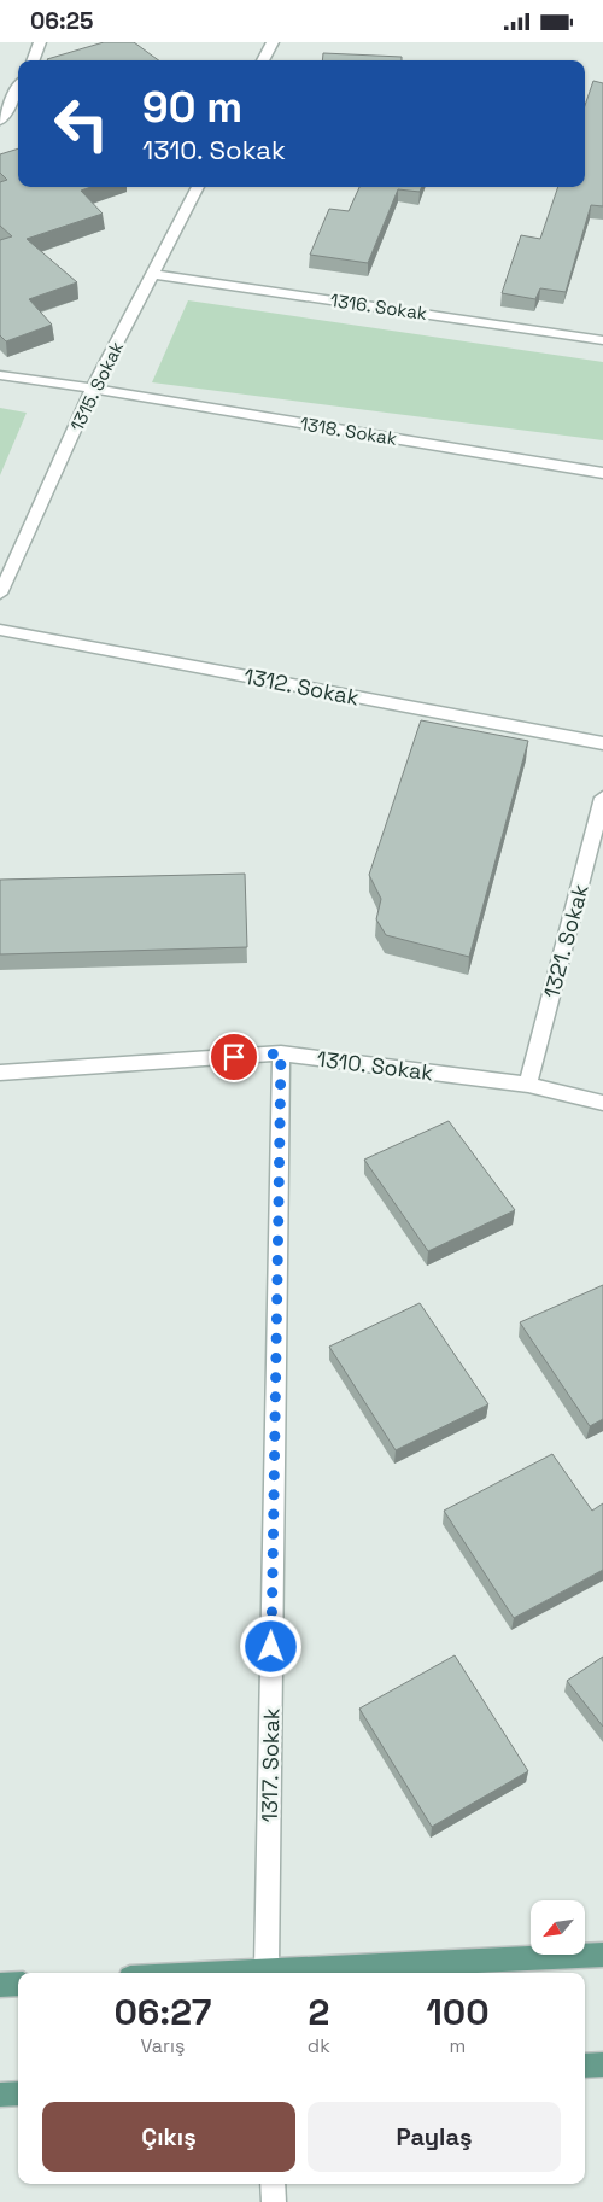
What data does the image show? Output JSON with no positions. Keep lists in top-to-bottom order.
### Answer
{
  "streets": {
    "street": [
      "1316. Sokak",
      "1315. Sokak",
      "1318. Sokak",
      "1312. Sokak",
      "1321. Sokak",
      "1310. Sokak",
      "1317. Sokak"
    ]
  },
  "crossings": [
    ["1316. Sokak", "1315. Sokak"],
    ["1315. Sokak", "1318. Sokak"],
    ["1321. Sokak", "1310. Sokak"],
    ["1310. Sokak", "1317. Sokak"]
  ],
  "north": "bottom left",
  "page": {
    "status": "06:25",
    "turn": ["90 m", "1310. Sokak"],
    "eta": [
      "06:27",
      "Varış",
      "2",
      "dk",
      "100",
      "m"
    ],
    "buttons": ["Çıkış", "Paylaş"]
  }
}
